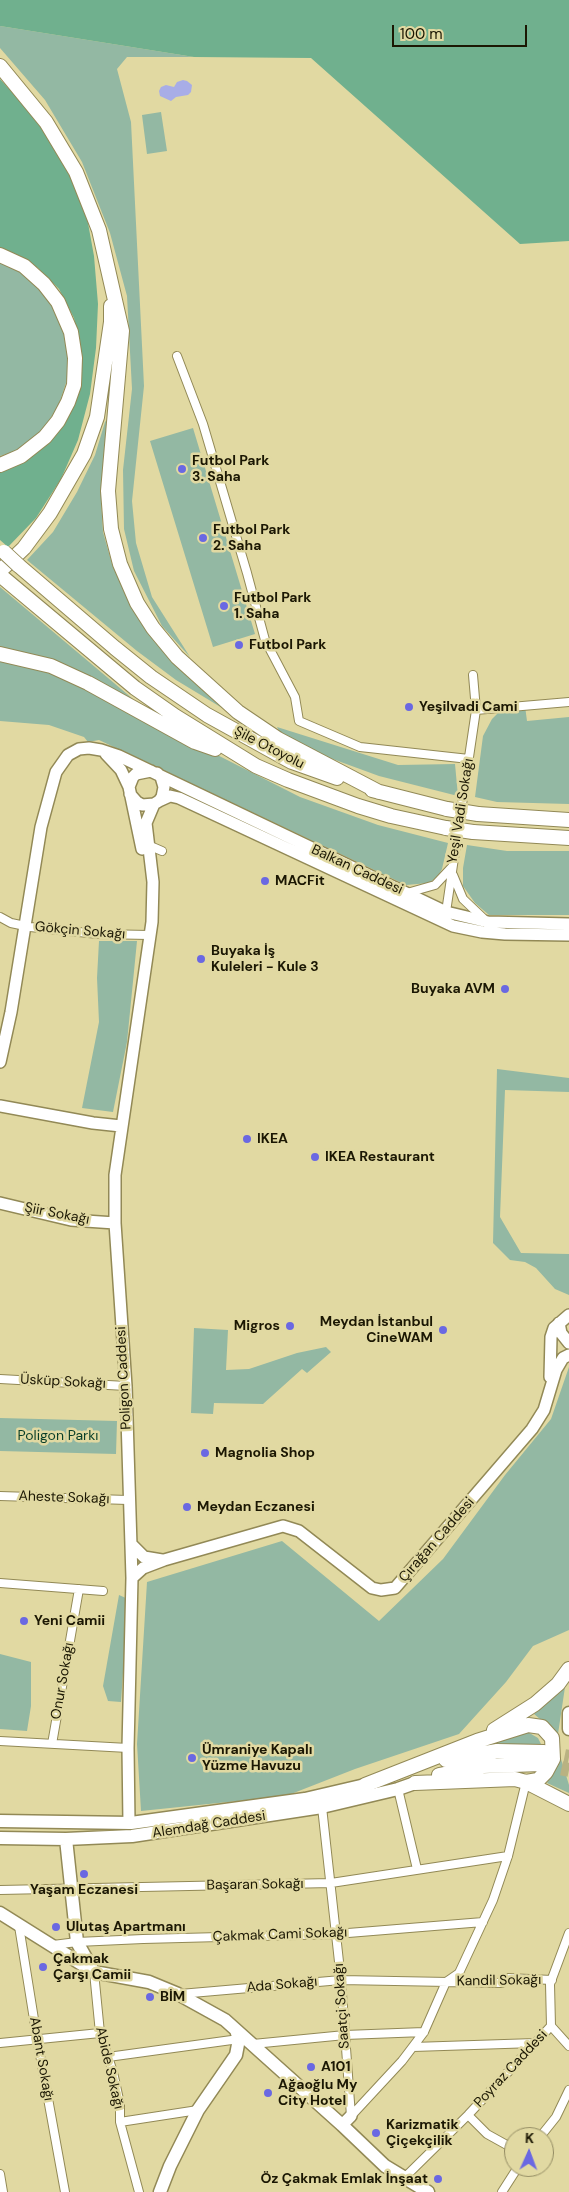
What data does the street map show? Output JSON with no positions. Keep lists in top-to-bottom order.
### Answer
{
  "streets": {
    "highway": ["Şile Otoyolu"],
    "main road": ["Alemdağ Caddesi"],
    "street": [
      "Yeşil Vadi Sokağı",
      "Balkan Caddesi",
      "Gökçin Sokağı",
      "Şiir Sokağı",
      "Poligon Caddesi",
      "Üsküp Sokağı",
      "Aheste Sokağı",
      "Çırağan Caddesi",
      "Onur Sokağı",
      "Başaran Sokağı",
      "Çakmak Cami Sokağı",
      "Kandil Sokağı",
      "Ada Sokağı",
      "Saatçi Sokağı",
      "Abant Sokağı",
      "Abide Sokağı",
      "Poyraz Caddesi"
    ]
  },
  "crossings": [
    ["Yeşil Vadi Sokağı", "Balkan Caddesi"],
    ["Balkan Caddesi", "Gökçin Sokağı"],
    ["Balkan Caddesi", "Poligon Caddesi"],
    ["Gökçin Sokağı", "Poligon Caddesi"],
    ["Şiir Sokağı", "Poligon Caddesi"],
    ["Poligon Caddesi", "Üsküp Sokağı"],
    ["Poligon Caddesi", "Aheste Sokağı"],
    ["Poligon Caddesi", "Çırağan Caddesi"],
    ["Poligon Caddesi", "Alemdağ Caddesi"],
    ["Alemdağ Caddesi", "Saatçi Sokağı"],
    ["Başaran Sokağı", "Saatçi Sokağı"],
    ["Çakmak Cami Sokağı", "Saatçi Sokağı"],
    ["Kandil Sokağı", "Ada Sokağı"],
    ["Kandil Sokağı", "Poyraz Caddesi"],
    ["Ada Sokağı", "Saatçi Sokağı"]
  ],
  "parks": ["Poligon Parkı"],
  "places": [
    "Futbol Park 3. Saha",
    "Futbol Park 2. Saha",
    "Futbol Park 1. Saha",
    "Futbol Park",
    "Yeşilvadi Cami",
    "MACFit",
    "Buyaka İş Kuleleri - Kule 3",
    "Buyaka AVM",
    "IKEA",
    "IKEA Restaurant",
    "Migros",
    "Meydan İstanbul CineWAM",
    "Magnolia Shop",
    "Meydan Eczanesi",
    "Yeni Camii",
    "Ümraniye Kapalı Yüzme Havuzu",
    "Yaşam Eczanesi",
    "Ulutaş Apartmanı",
    "Çakmak Çarşı Camii",
    "BİM",
    "A101",
    "Ağaoğlu My City Hotel",
    "Karizmatik Çiçekçilik",
    "Öz Çakmak Emlak İnşaat"
  ],
  "scale_bar": "100 m",
  "north": "top"
}
